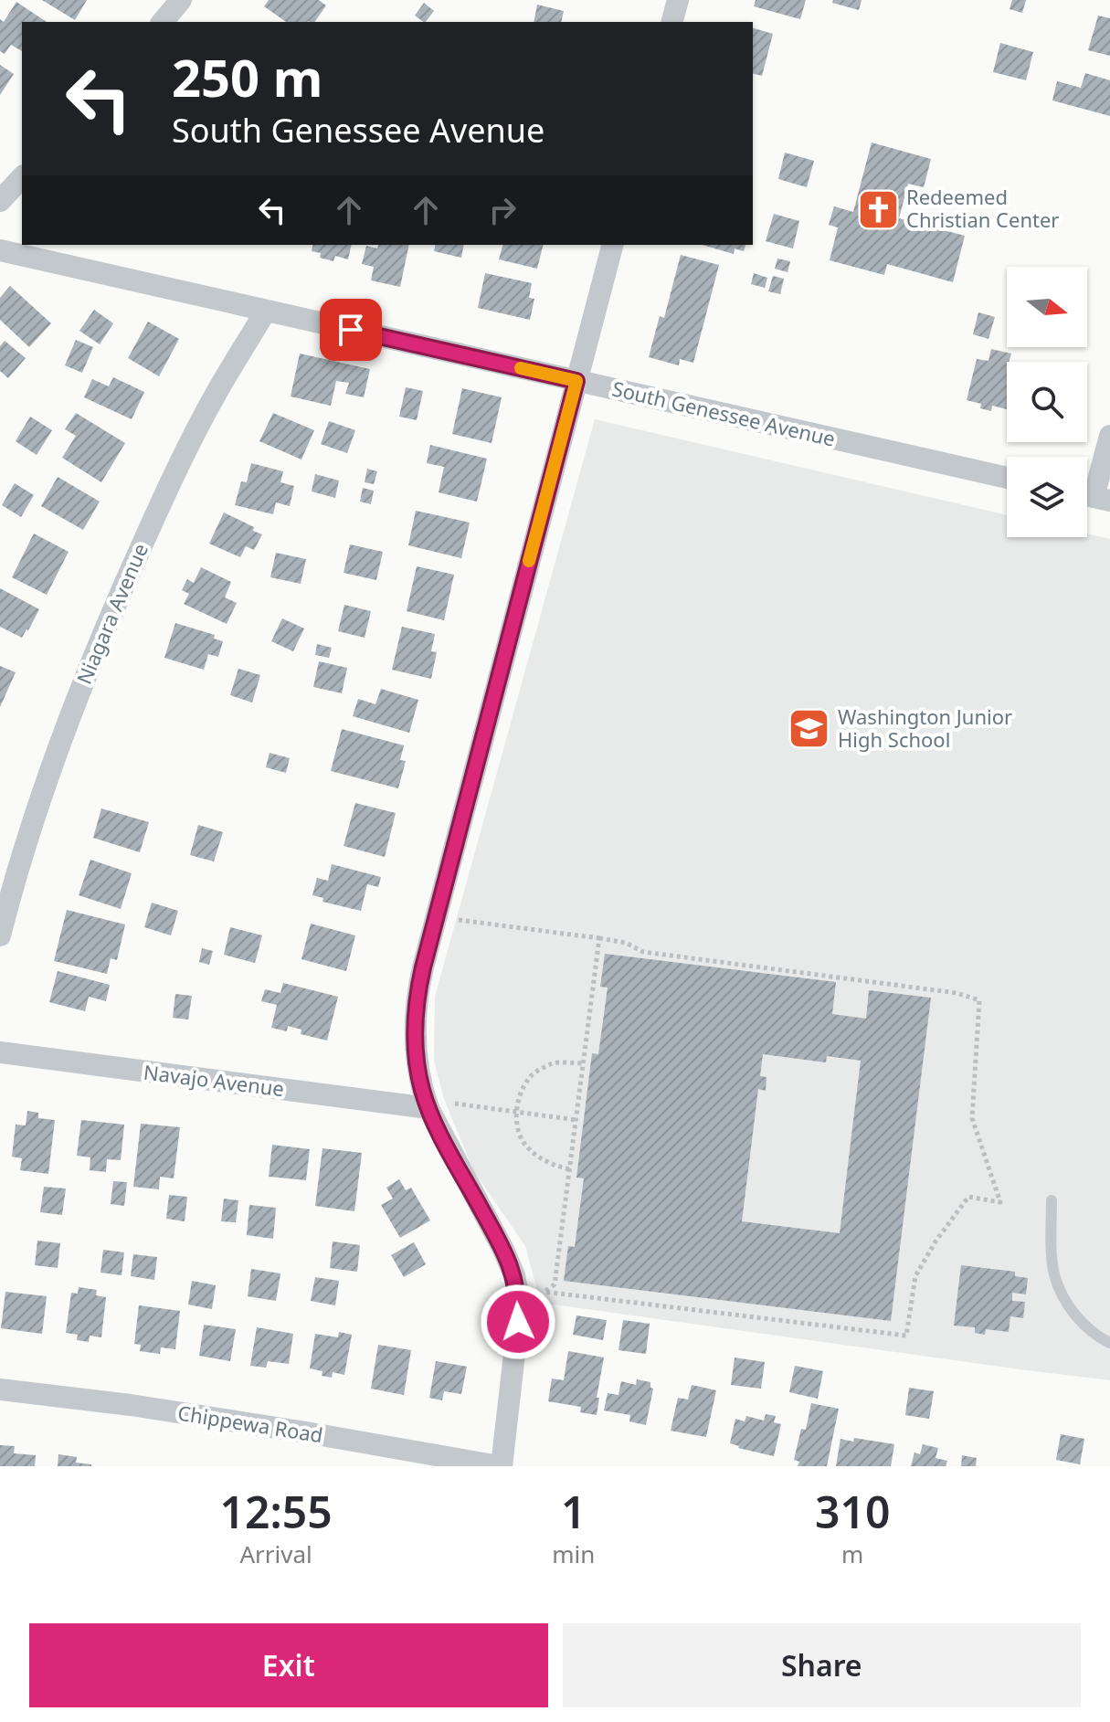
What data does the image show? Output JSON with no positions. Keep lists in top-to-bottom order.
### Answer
{
  "streets": {
    "street": [
      "South Genessee Avenue",
      "Niagara Avenue",
      "Navajo Avenue",
      "Chippewa Road"
    ]
  },
  "crossings": [
    ["South Genessee Avenue", "Niagara Avenue"]
  ],
  "places": {
    "church": ["Redeemed Christian Center"],
    "school or university": ["Washington Junior High School"]
  },
  "north": "right",
  "page": {
    "turn": ["250 m", "South Genessee Avenue"],
    "eta": [
      "12:55",
      "Arrival",
      "1",
      "min",
      "310",
      "m"
    ],
    "buttons": ["Exit", "Share"]
  }
}
